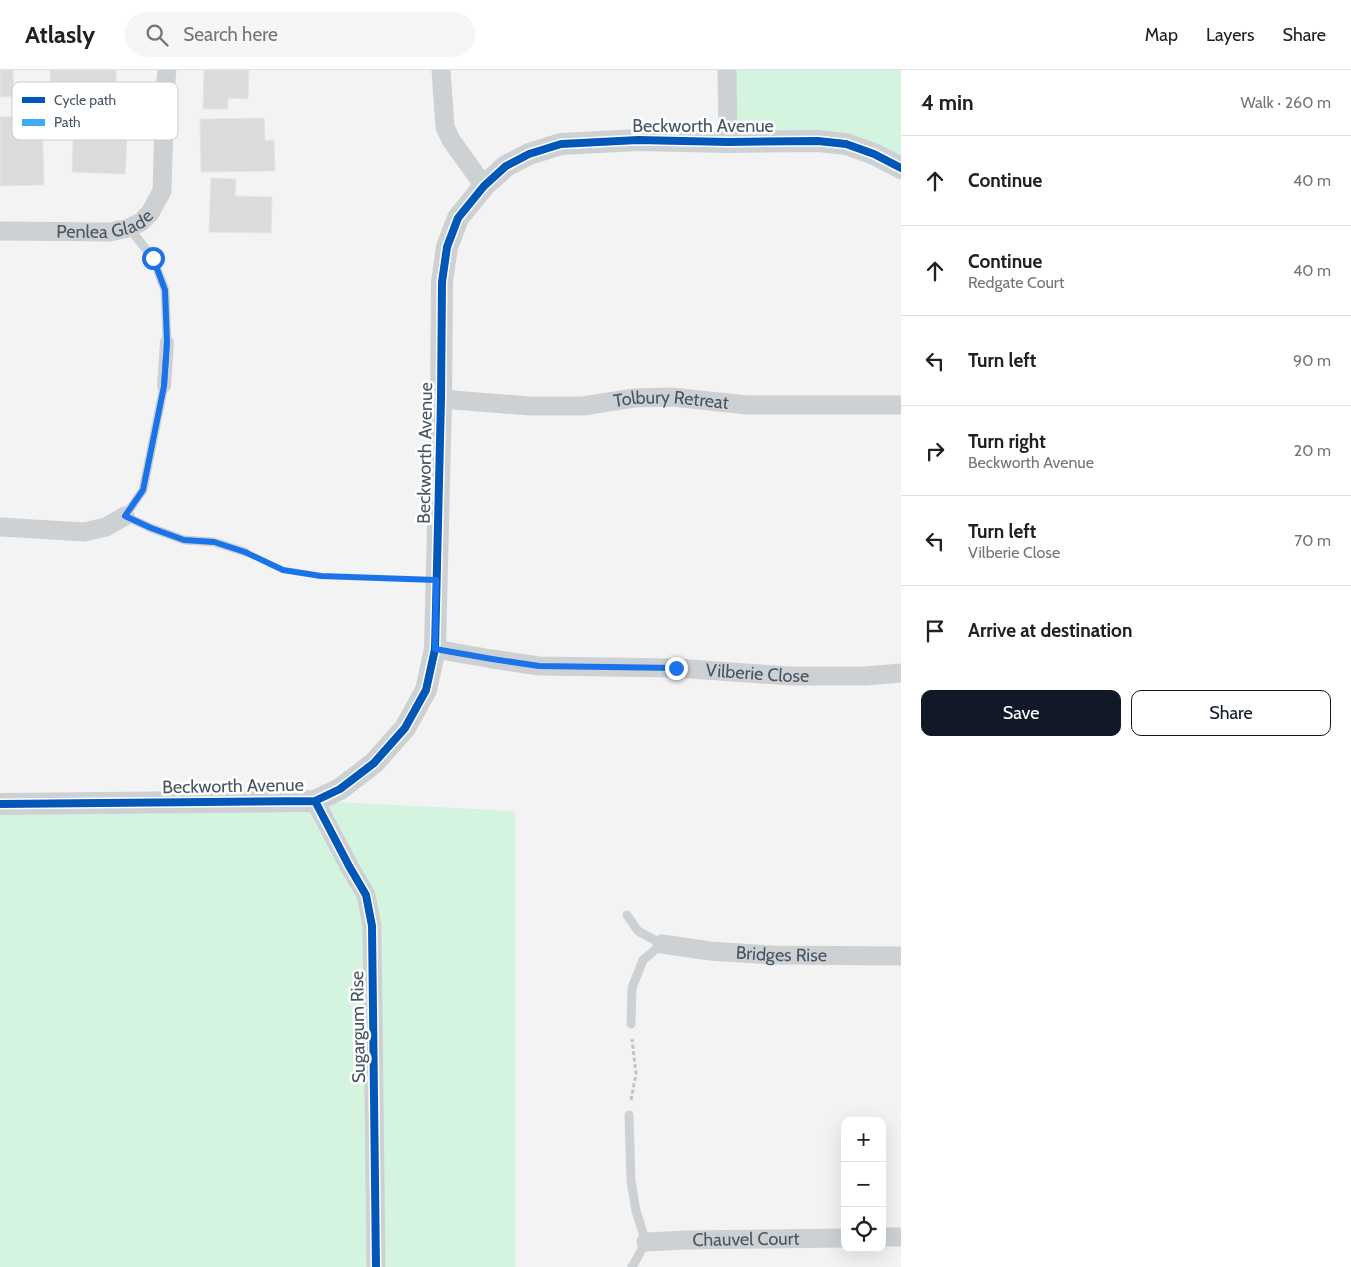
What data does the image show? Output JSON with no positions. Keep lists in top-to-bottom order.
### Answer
{
  "streets": {
    "street": [
      "Beckworth Avenue",
      "Penlea Glade",
      "Tolbury Retreat",
      "Vilberie Close",
      "Bridges Rise",
      "Sugargum Rise",
      "Chauvel Court"
    ]
  },
  "crossings": [
    ["Beckworth Avenue", "Tolbury Retreat"],
    ["Beckworth Avenue", "Vilberie Close"],
    ["Beckworth Avenue", "Sugargum Rise"]
  ],
  "legend": ["Cycle path", "Path"],
  "page": {
    "header": "Atlasly",
    "search": "Search here",
    "nav": ["Map", "Layers", "Share"],
    "heading": ["4 min", "Walk · 260 m"],
    "list": [
      ["Continue", "40 m"],
      ["Continue", "Redgate Court", "40 m"],
      ["Turn left", "90 m"],
      ["Turn right", "Beckworth Avenue", "20 m"],
      ["Turn left", "Vilberie Close", "70 m"],
      "Arrive at destination"
    ],
    "buttons": ["Save", "Share"],
    "map_buttons": ["+", "−"]
  }
}
